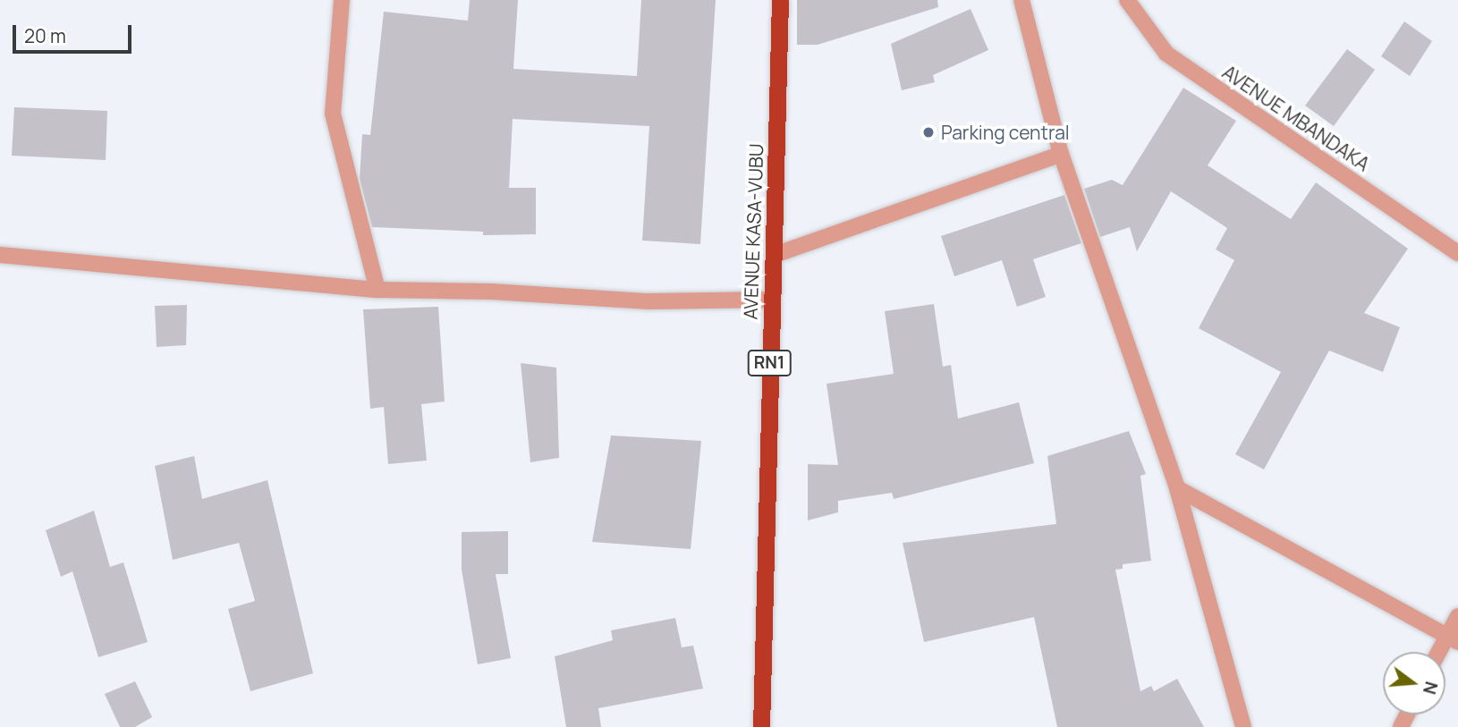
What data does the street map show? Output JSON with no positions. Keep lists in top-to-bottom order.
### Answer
{
  "streets": {
    "highway": ["AVENUE KASA-VUBU", "RN1"],
    "street": ["AVENUE MBANDAKA"]
  },
  "places": ["Parking central"],
  "scale_bar": "20 m",
  "north": "right"
}
